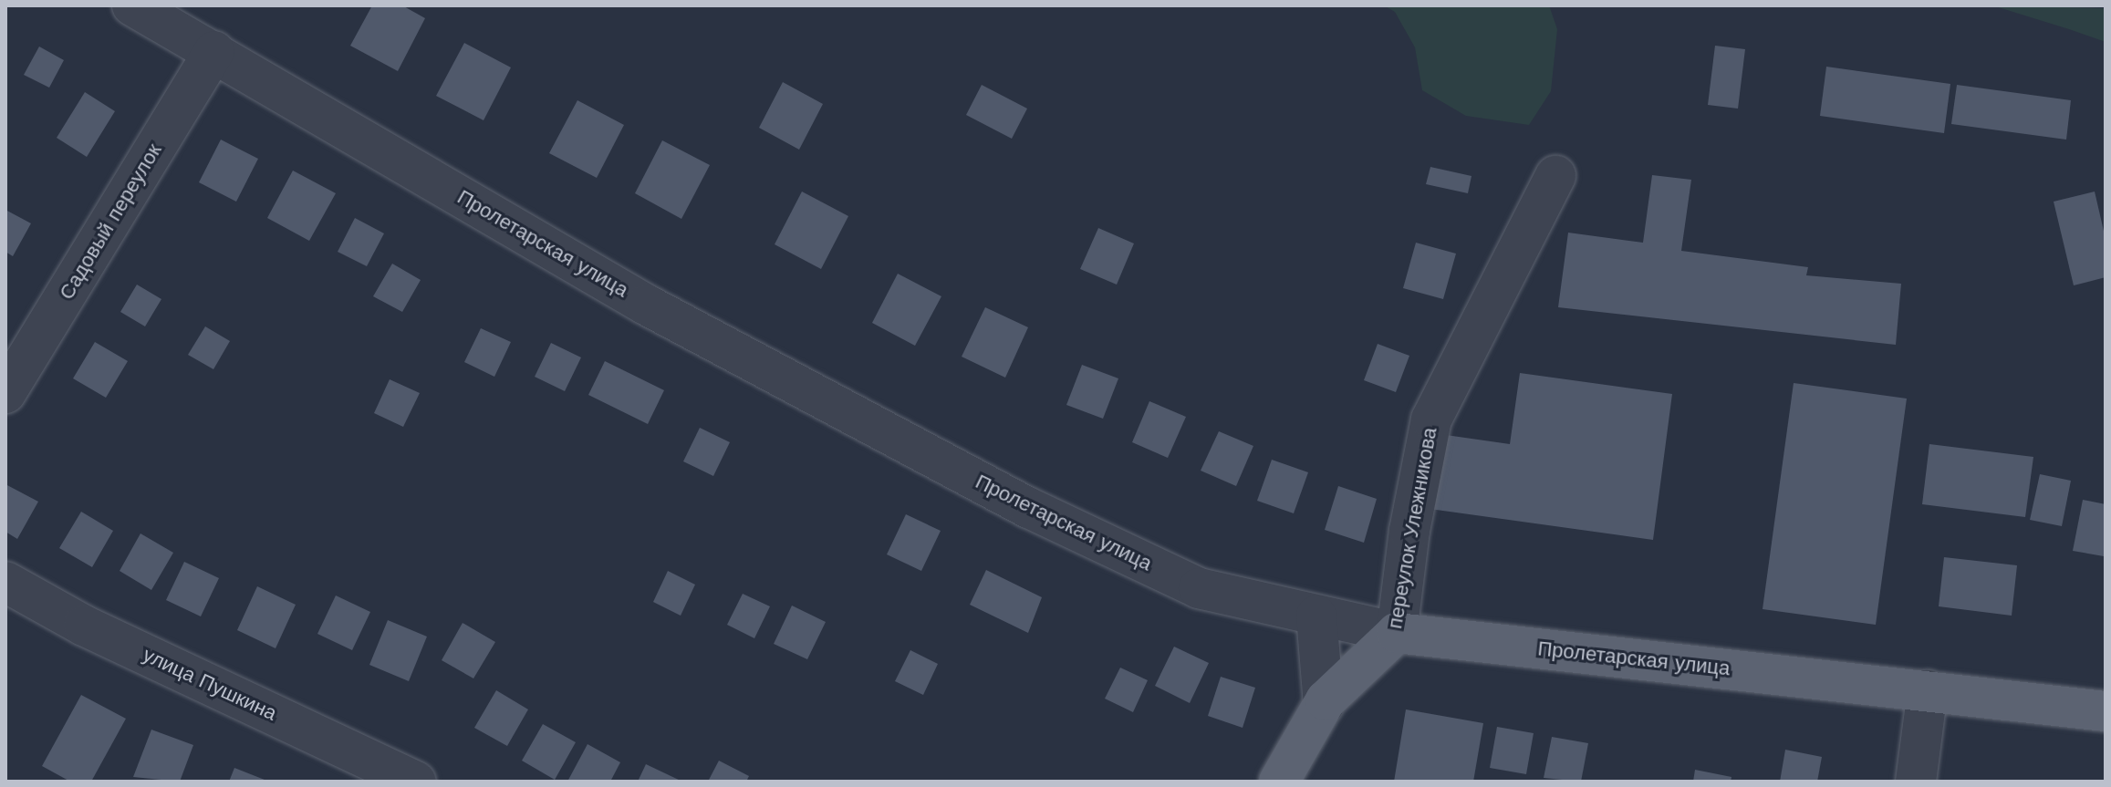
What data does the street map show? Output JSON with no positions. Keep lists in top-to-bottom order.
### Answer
{
  "streets": {
    "main road": ["Пролетарская улица", "переулок Улежникова"],
    "street": ["Садовый переулок", "улица Пушкина"]
  },
  "crossings": [
    ["Садовый переулок", "Пролетарская улица"],
    ["Пролетарская улица", "переулок Улежникова"]
  ]
}
